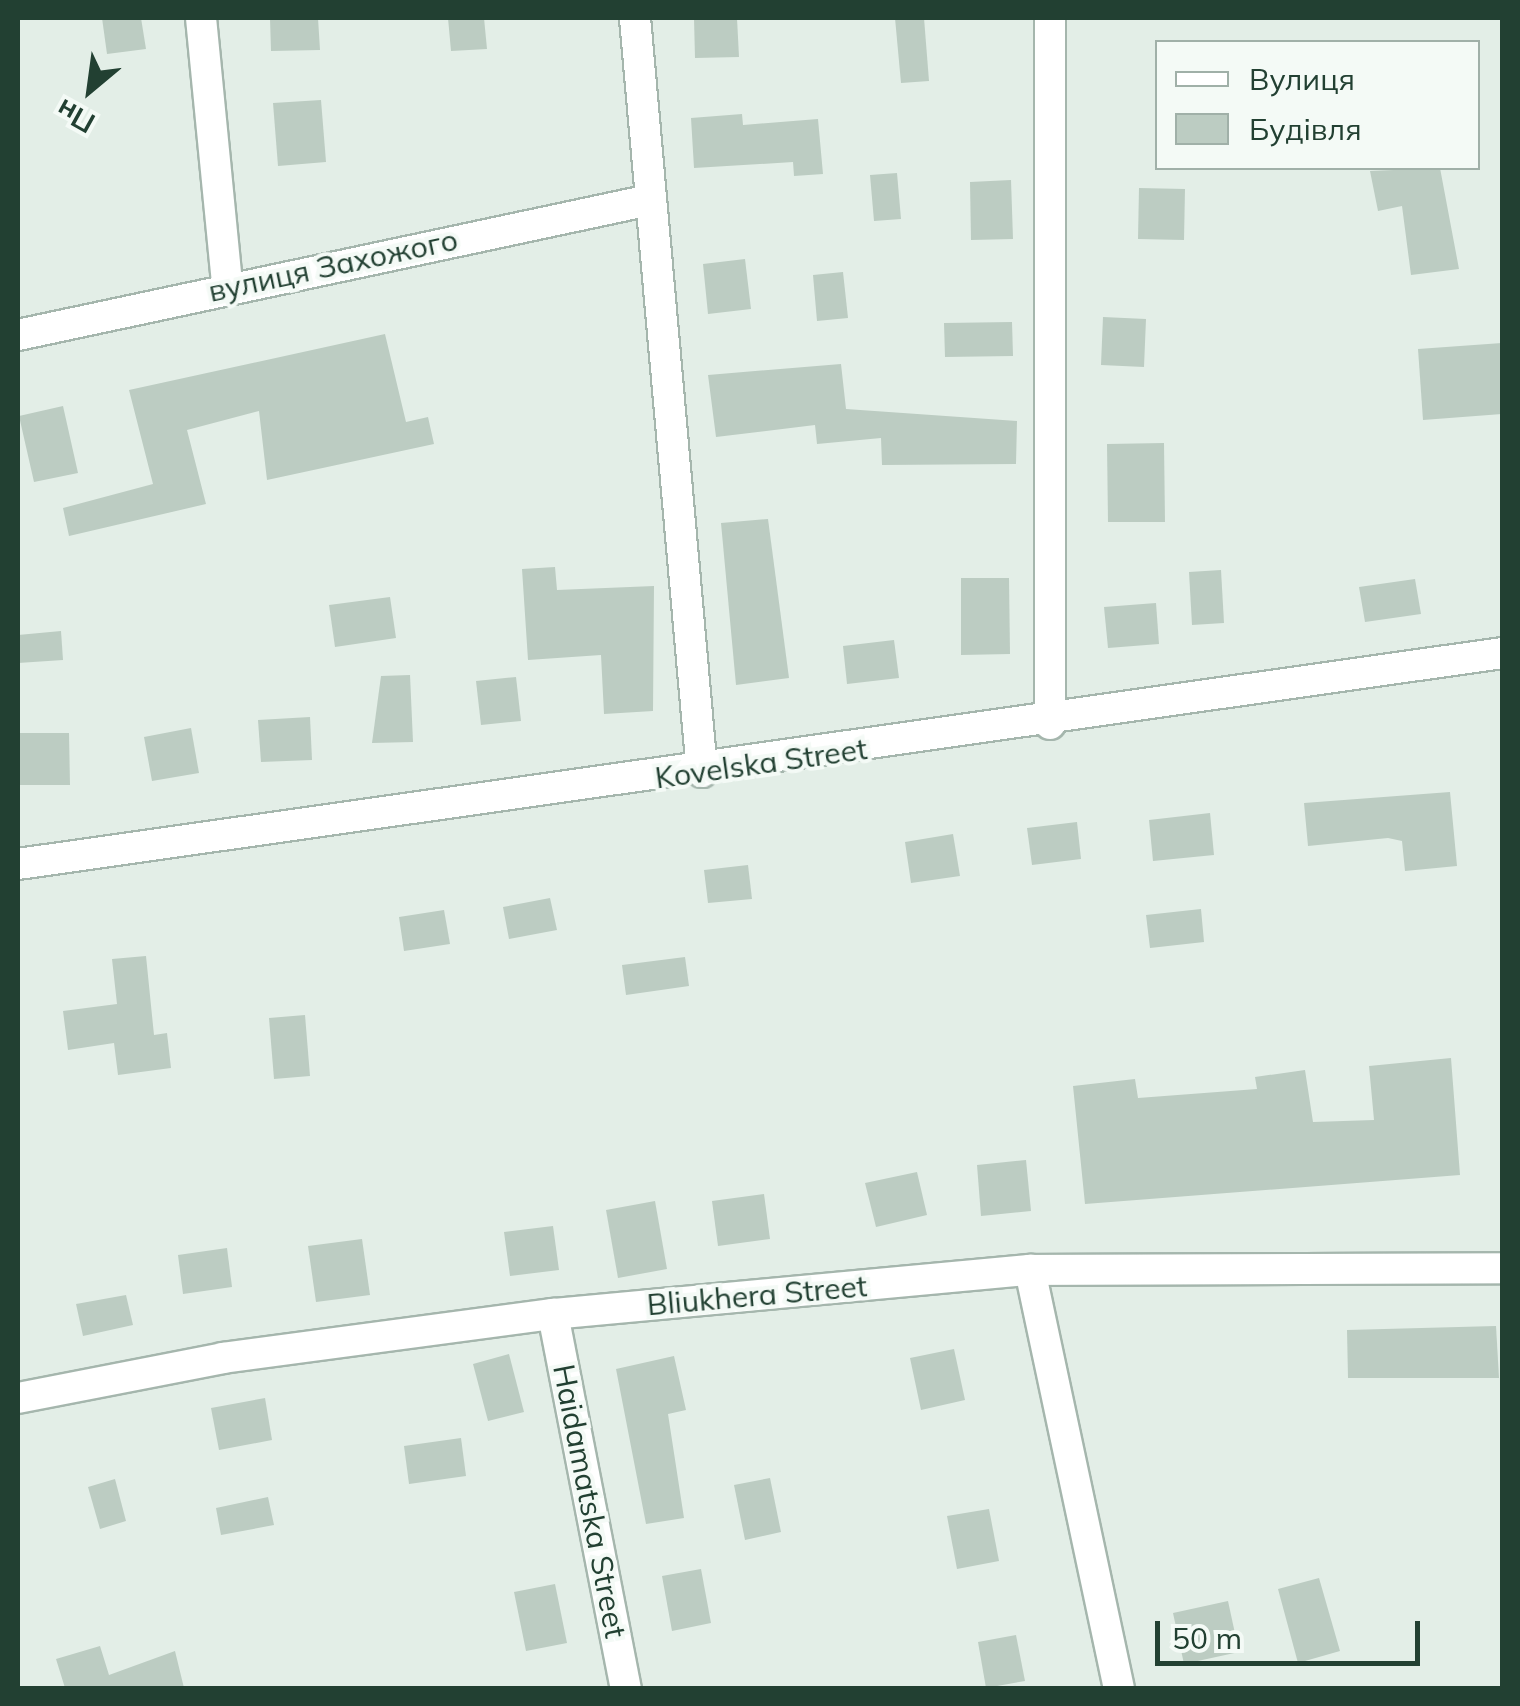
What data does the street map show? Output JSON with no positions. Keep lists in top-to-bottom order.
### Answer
{
  "streets": {
    "street": [
      "вулиця Захожого",
      "Kovelska Street",
      "Bliukhera Street",
      "Haidamatska Street"
    ]
  },
  "crossings": [
    ["Bliukhera Street", "Haidamatska Street"]
  ],
  "legend": ["Вулиця", "Будівля"],
  "scale_bar": "50 m",
  "north": "bottom left"
}
